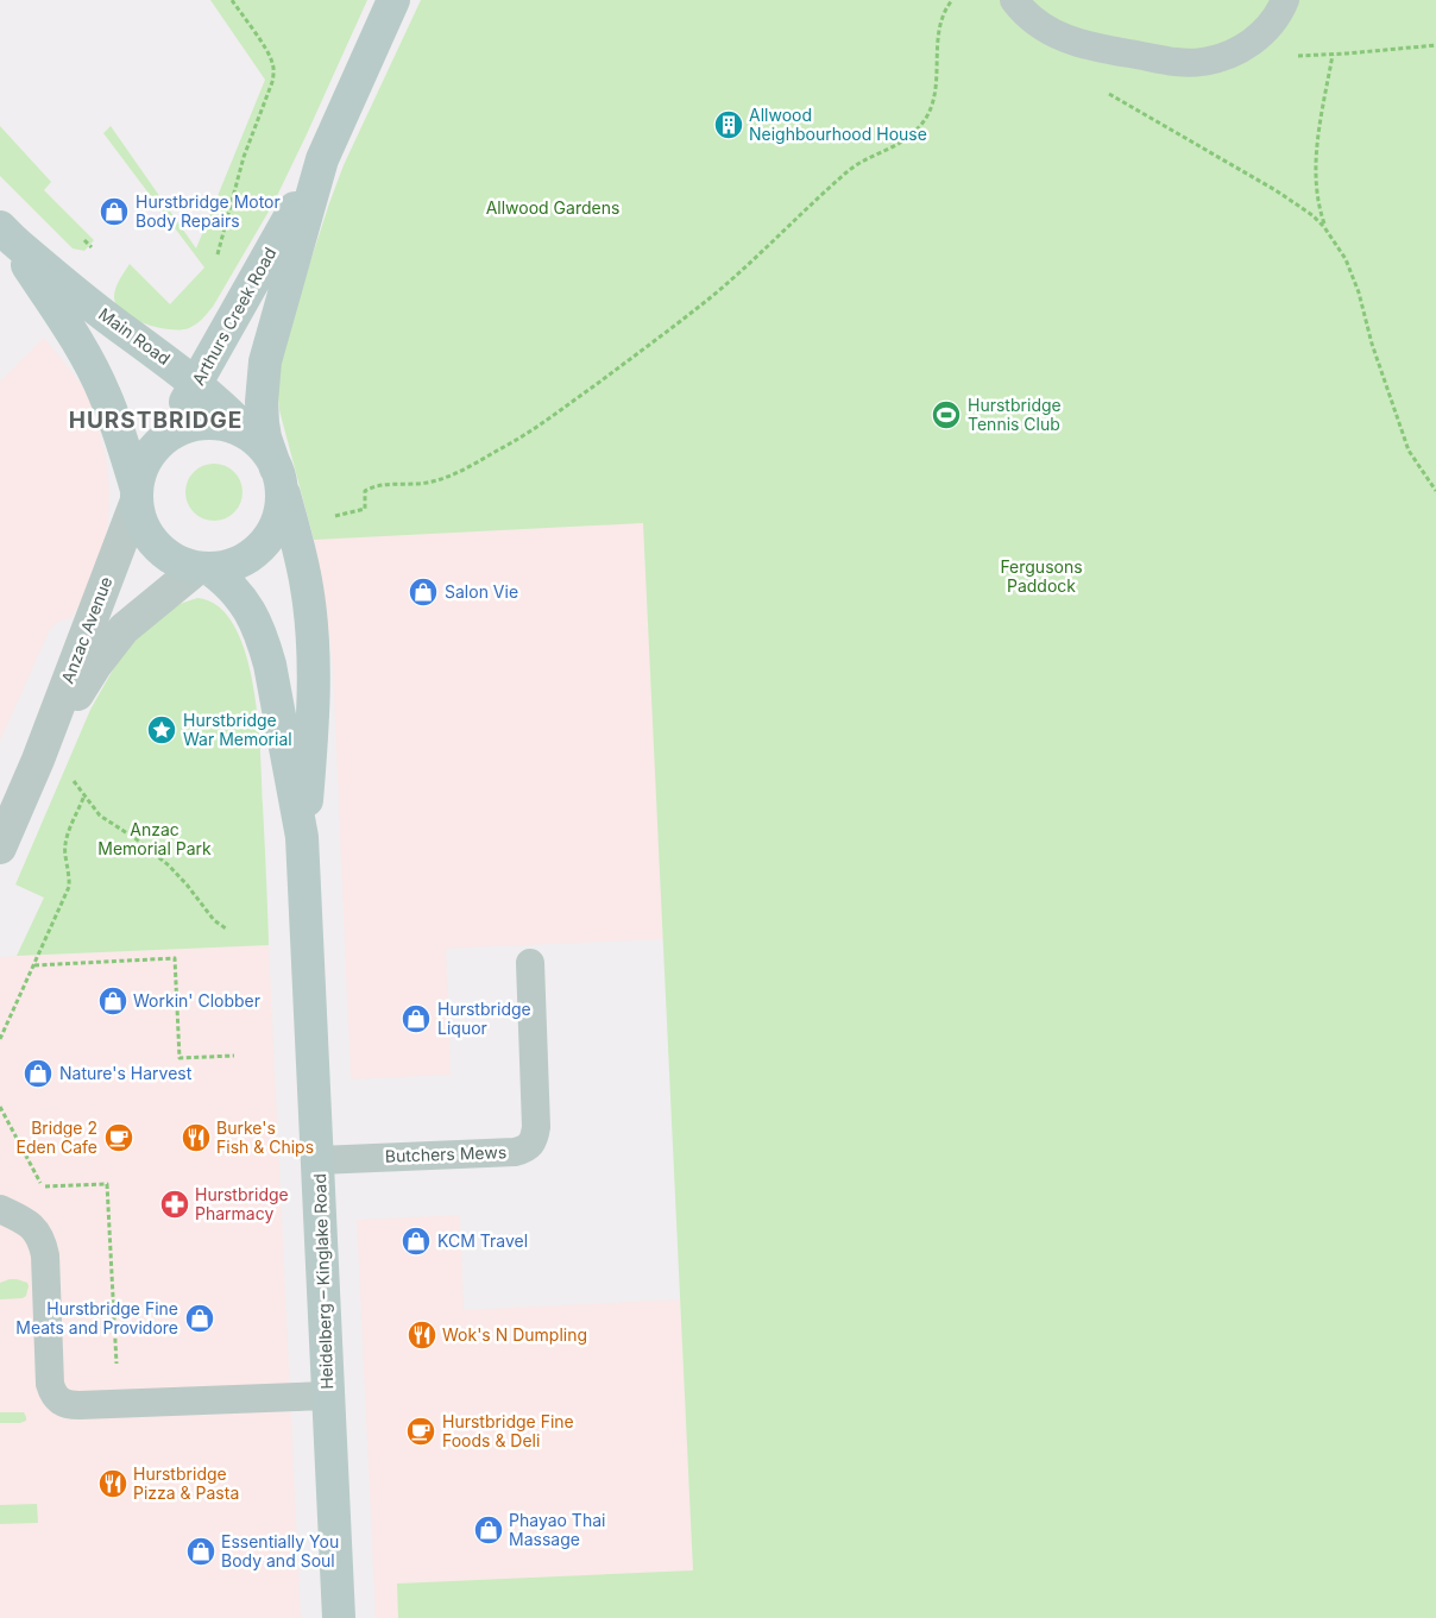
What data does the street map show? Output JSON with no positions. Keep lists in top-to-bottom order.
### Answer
{
  "streets": {
    "main road": ["Arthurs Creek Road", "Main Road", "Heidelberg – Kinglake Road"],
    "street": ["Anzac Avenue"],
    "lane": ["Butchers Mews"]
  },
  "crossings": [
    ["Arthurs Creek Road", "Main Road"],
    ["Arthurs Creek Road", "Anzac Avenue"],
    ["Arthurs Creek Road", "Heidelberg – Kinglake Road"],
    ["Main Road", "Anzac Avenue"],
    ["Main Road", "Heidelberg – Kinglake Road"],
    ["Anzac Avenue", "Heidelberg – Kinglake Road"],
    ["Butchers Mews", "Heidelberg – Kinglake Road"]
  ],
  "districts": ["HURSTBRIDGE"],
  "parks": ["Allwood Gardens", "Fergusons Paddock", "Anzac Memorial Park"],
  "places": {
    "building": ["Allwood Neighbourhood House"],
    "shop": [
      "Hurstbridge Motor Body Repairs",
      "Salon Vie",
      "Workin' Clobber",
      "Hurstbridge Liquor",
      "Nature's Harvest",
      "KCM Travel",
      "Hurstbridge Fine Meats and Providore",
      "Phayao Thai Massage",
      "Essentially You Body and Soul"
    ],
    "sports": ["Hurstbridge Tennis Club"],
    "place": ["Hurstbridge War Memorial"],
    "cafe": ["Bridge 2 Eden Cafe", "Hurstbridge Fine Foods & Deli"],
    "restaurant": ["Burke's Fish & Chips", "Wok's N Dumpling", "Hurstbridge Pizza & Pasta"],
    "pharmacy": ["Hurstbridge Pharmacy"]
  }
}
